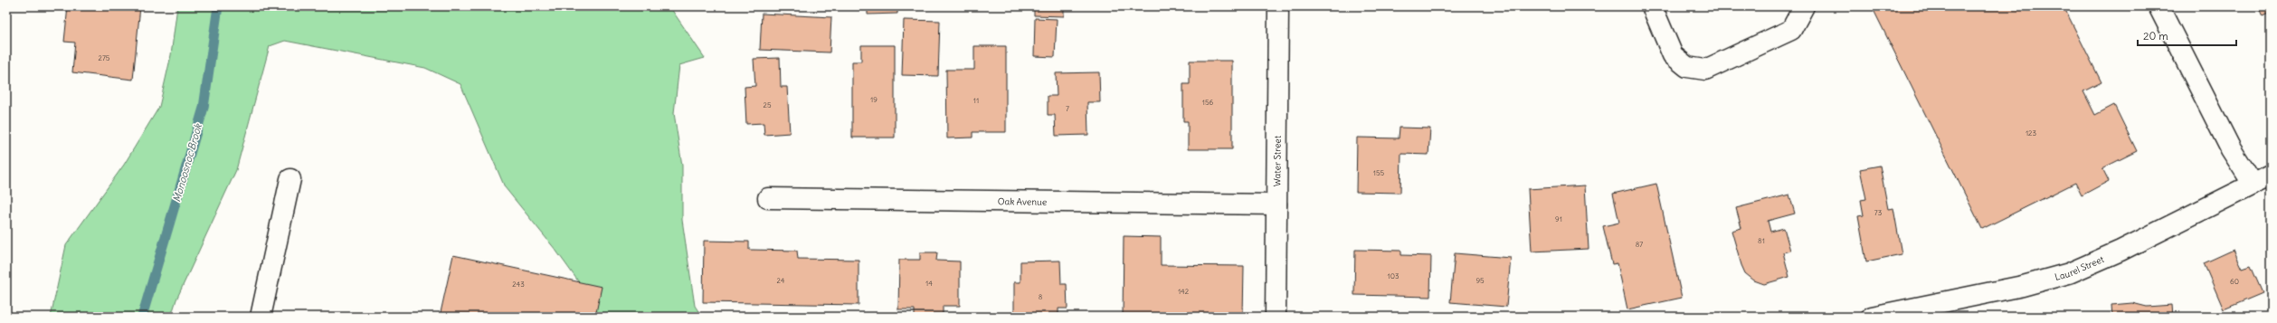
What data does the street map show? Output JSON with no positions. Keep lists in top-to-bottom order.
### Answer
{
  "streets": {
    "street": ["Water Street", "Oak Avenue", "Laurel Street"]
  },
  "crossings": [
    ["Water Street", "Oak Avenue"]
  ],
  "water": ["Monoosnoc Brook"],
  "house_numbers": [
    "275",
    "19",
    "11",
    "156",
    "25",
    "7",
    "123",
    "155",
    "73",
    "91",
    "81",
    "87",
    "103",
    "24",
    "95",
    "60",
    "14",
    "243",
    "142",
    "8"
  ],
  "scale_bar": "20 m"
}
